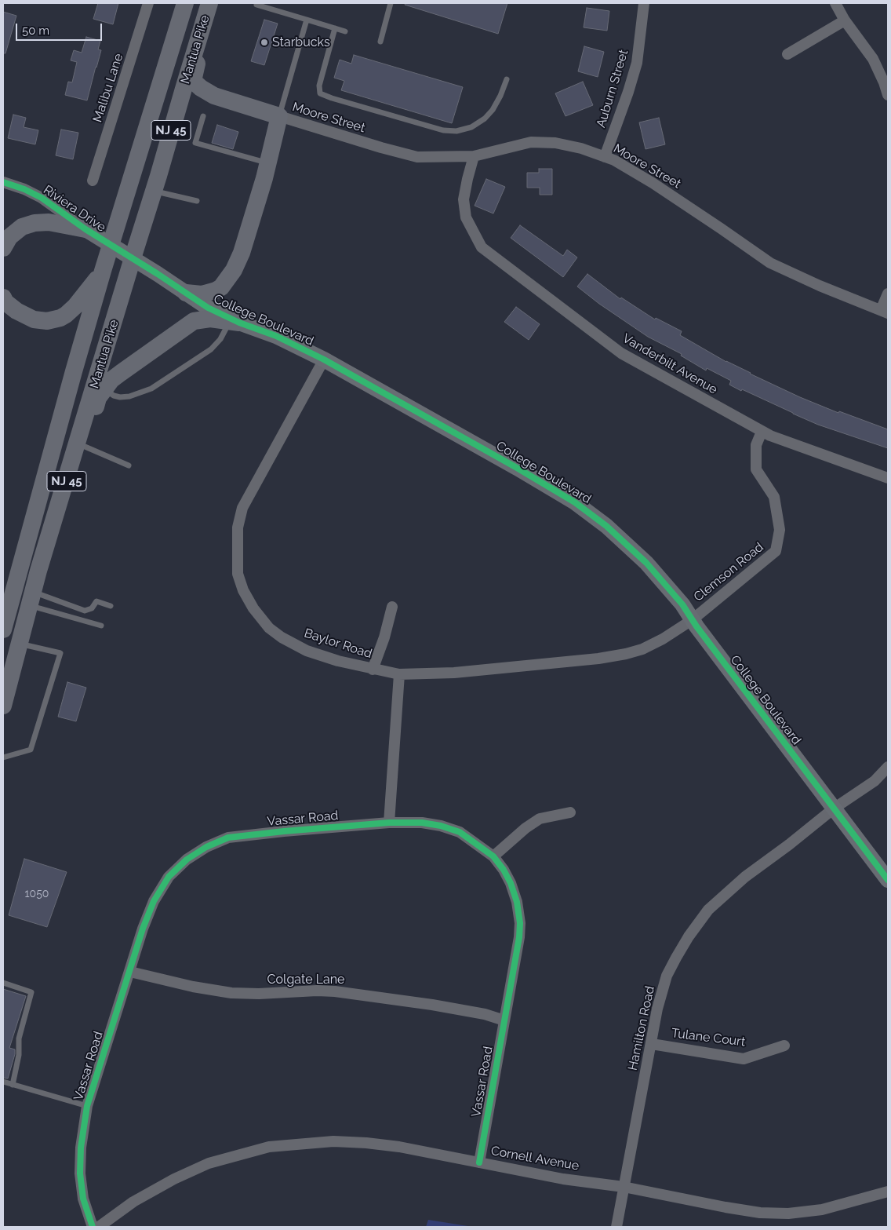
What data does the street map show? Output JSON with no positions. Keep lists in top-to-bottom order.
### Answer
{
  "streets": {
    "main road": ["Mantua Pike", "NJ 45"],
    "street": [
      "Malibu Lane",
      "Auburn Street",
      "Moore Street",
      "Riviera Drive",
      "College Boulevard",
      "Vanderbilt Avenue",
      "Clemson Road",
      "Baylor Road",
      "Vassar Road",
      "Colgate Lane",
      "Hamilton Road",
      "Tulane Court",
      "Cornell Avenue"
    ]
  },
  "crossings": [
    ["Mantua Pike", "Riviera Drive"],
    ["Mantua Pike", "College Boulevard"],
    ["Auburn Street", "Moore Street"],
    ["Moore Street", "Vanderbilt Avenue"],
    ["Riviera Drive", "College Boulevard"],
    ["College Boulevard", "Clemson Road"],
    ["College Boulevard", "Baylor Road"],
    ["College Boulevard", "Hamilton Road"],
    ["Vanderbilt Avenue", "Clemson Road"],
    ["Clemson Road", "Baylor Road"],
    ["Vassar Road", "Colgate Lane"],
    ["Vassar Road", "Cornell Avenue"],
    ["Hamilton Road", "Tulane Court"],
    ["Hamilton Road", "Cornell Avenue"]
  ],
  "places": ["Starbucks"],
  "house_numbers": ["1050"],
  "scale_bar": "50 m"
}
